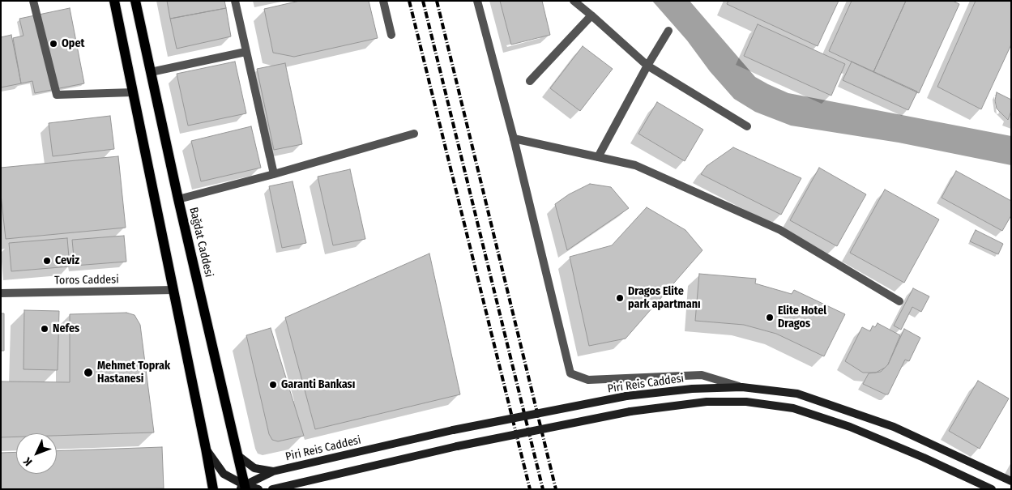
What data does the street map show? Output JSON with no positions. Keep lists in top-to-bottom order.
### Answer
{
  "streets": {
    "main road": ["Bağdat Caddesi", "Piri Reis Caddesi"],
    "street": ["Toros Caddesi"]
  },
  "places": [
    "Opet",
    "Ceviz",
    "Dragos Elite park apartmanı",
    "Elite Hotel Dragos",
    "Nefes",
    "Mehmet Toprak Hastanesi",
    "Garanti Bankası"
  ],
  "north": "bottom left"
}
